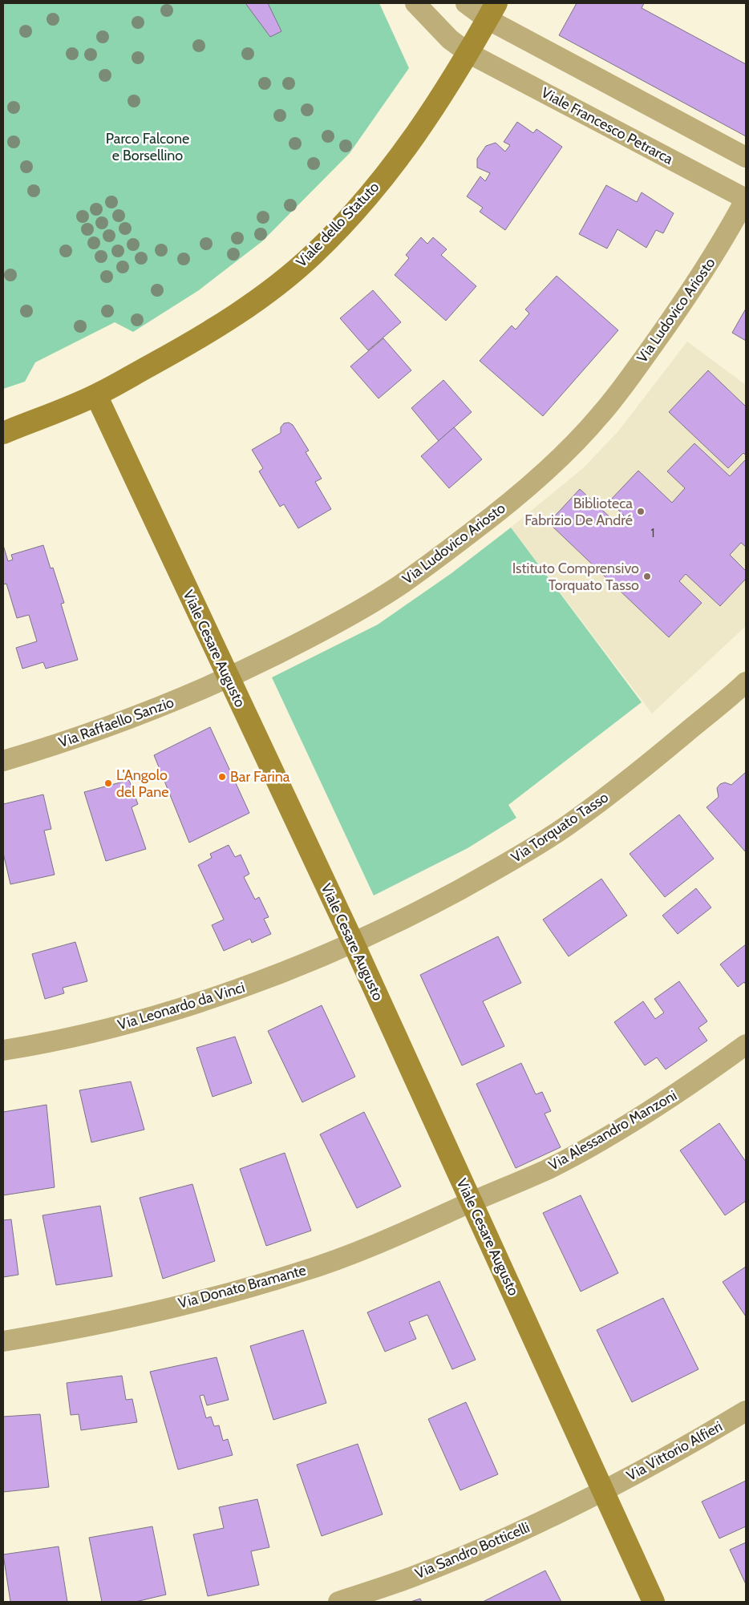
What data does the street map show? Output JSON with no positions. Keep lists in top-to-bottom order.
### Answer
{
  "streets": {
    "main road": ["Viale dello Statuto", "Viale Cesare Augusto"],
    "street": [
      "Viale Francesco Petrarca",
      "Via Ludovico Ariosto",
      "Via Raffaello Sanzio",
      "Via Torquato Tasso",
      "Via Leonardo da Vinci",
      "Via Alessandro Manzoni",
      "Via Donato Bramante",
      "Via Vittorio Alfieri",
      "Via Sandro Botticelli"
    ]
  },
  "crossings": [
    ["Viale Francesco Petrarca", "Viale dello Statuto"],
    ["Viale Francesco Petrarca", "Via Ludovico Ariosto"],
    ["Viale dello Statuto", "Viale Cesare Augusto"],
    ["Via Ludovico Ariosto", "Viale Cesare Augusto"],
    ["Via Ludovico Ariosto", "Via Raffaello Sanzio"],
    ["Viale Cesare Augusto", "Via Raffaello Sanzio"],
    ["Viale Cesare Augusto", "Via Torquato Tasso"],
    ["Viale Cesare Augusto", "Via Leonardo da Vinci"],
    ["Viale Cesare Augusto", "Via Alessandro Manzoni"],
    ["Viale Cesare Augusto", "Via Donato Bramante"],
    ["Viale Cesare Augusto", "Via Vittorio Alfieri"],
    ["Viale Cesare Augusto", "Via Sandro Botticelli"],
    ["Via Torquato Tasso", "Via Leonardo da Vinci"],
    ["Via Alessandro Manzoni", "Via Donato Bramante"],
    ["Via Vittorio Alfieri", "Via Sandro Botticelli"]
  ],
  "parks": ["Parco Falcone e Borsellino"],
  "places": [
    "Biblioteca Fabrizio De André",
    "Istituto Comprensivo Torquato Tasso",
    "Bar Farina",
    "L'Angolo del Pane"
  ],
  "house_numbers": ["1"]
}
